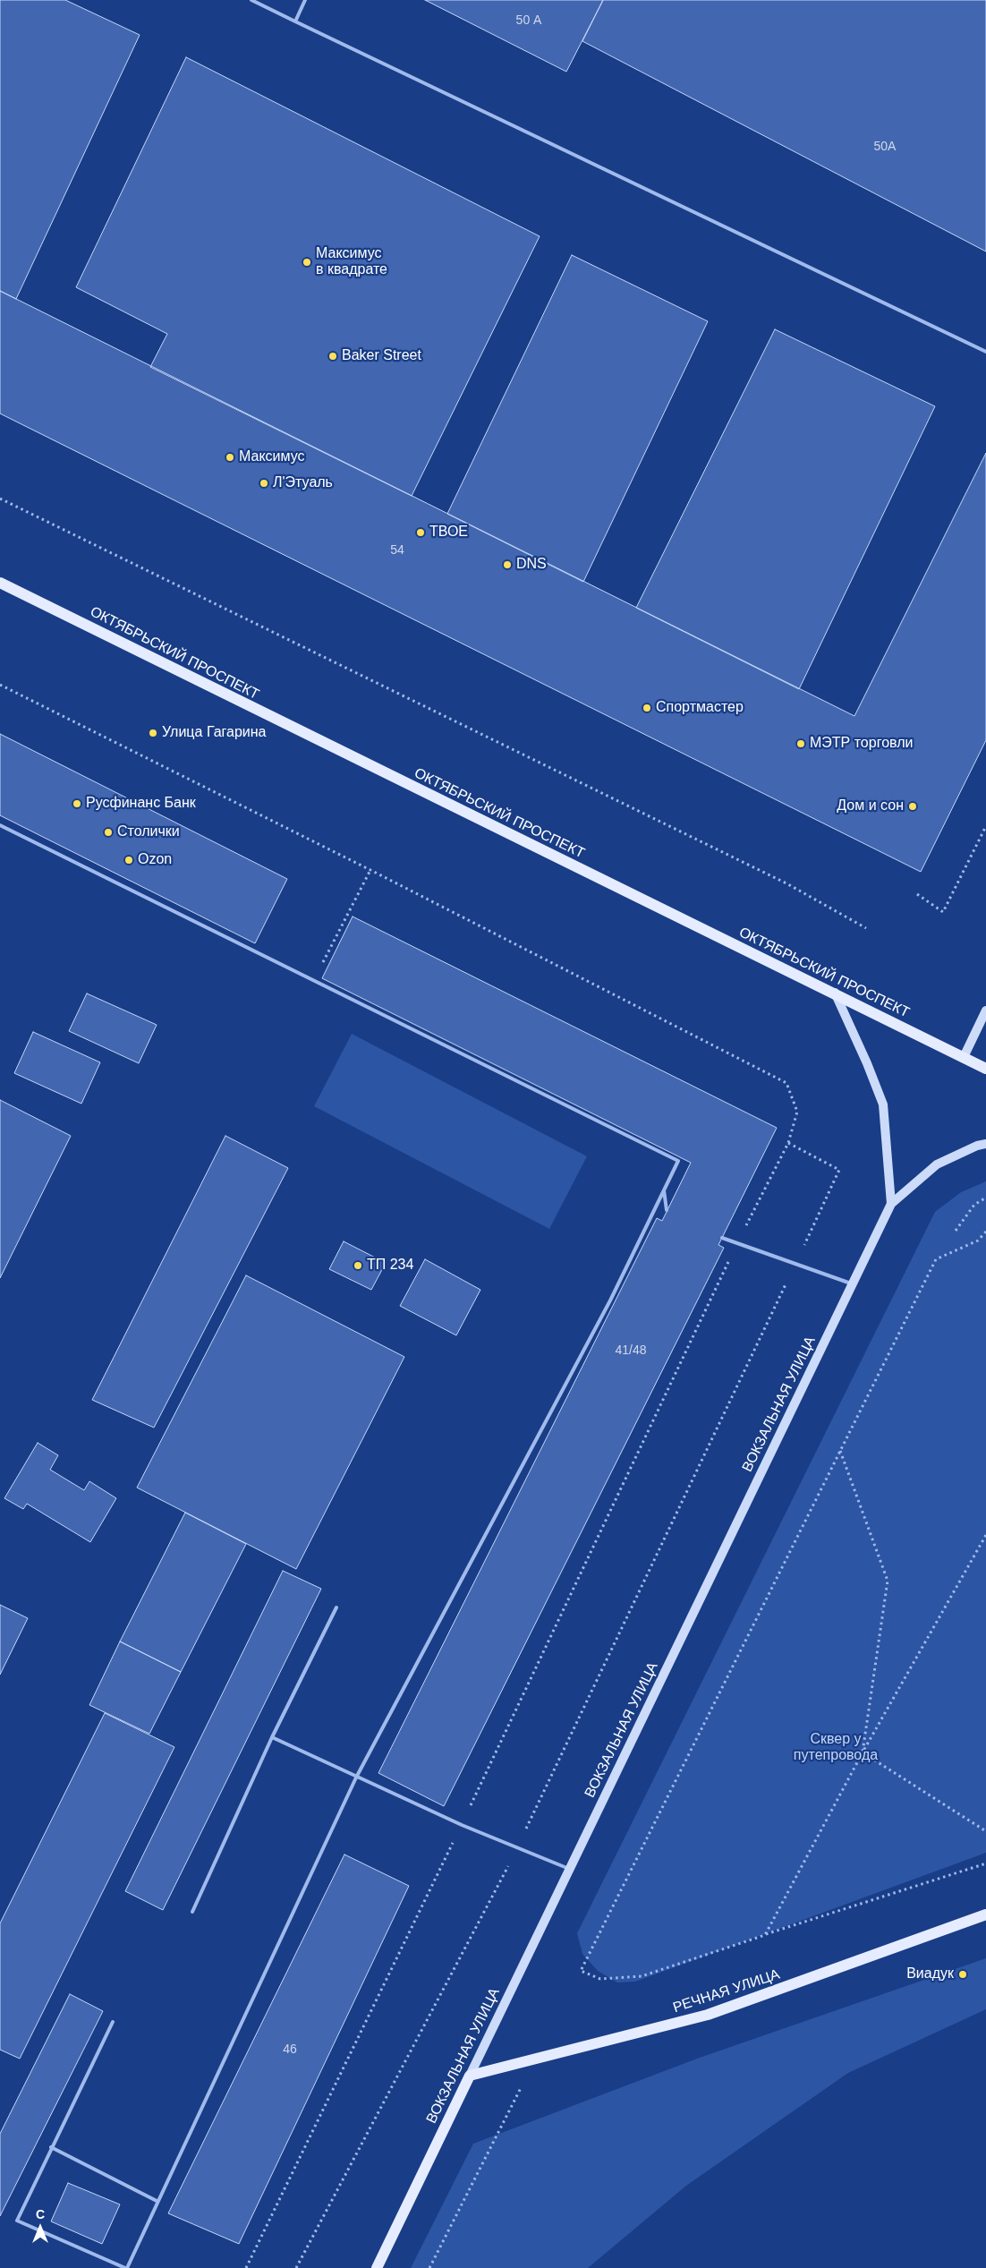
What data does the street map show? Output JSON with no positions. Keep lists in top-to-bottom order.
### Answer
{
  "streets": {
    "main road": ["ОКТЯБРЬСКИЙ ПРОСПЕКТ", "ВОКЗАЛЬНАЯ УЛИЦА", "РЕЧНАЯ УЛИЦА"]
  },
  "crossings": [
    ["ВОКЗАЛЬНАЯ УЛИЦА", "РЕЧНАЯ УЛИЦА"]
  ],
  "parks": ["Сквер у путепровода"],
  "places": [
    "Максимус в квадрате",
    "Baker Street",
    "Максимус",
    "Л'Этуаль",
    "ТВОЕ",
    "DNS",
    "Спортмастер",
    "Улица Гагарина",
    "МЭТР торговли",
    "Русфинанс Банк",
    "Дом и сон",
    "Столички",
    "Ozon",
    "ТП 234",
    "Виадук"
  ],
  "house_numbers": [
    "50 А",
    "50А",
    "54",
    "41/48",
    "46"
  ],
  "north": "top"
}
